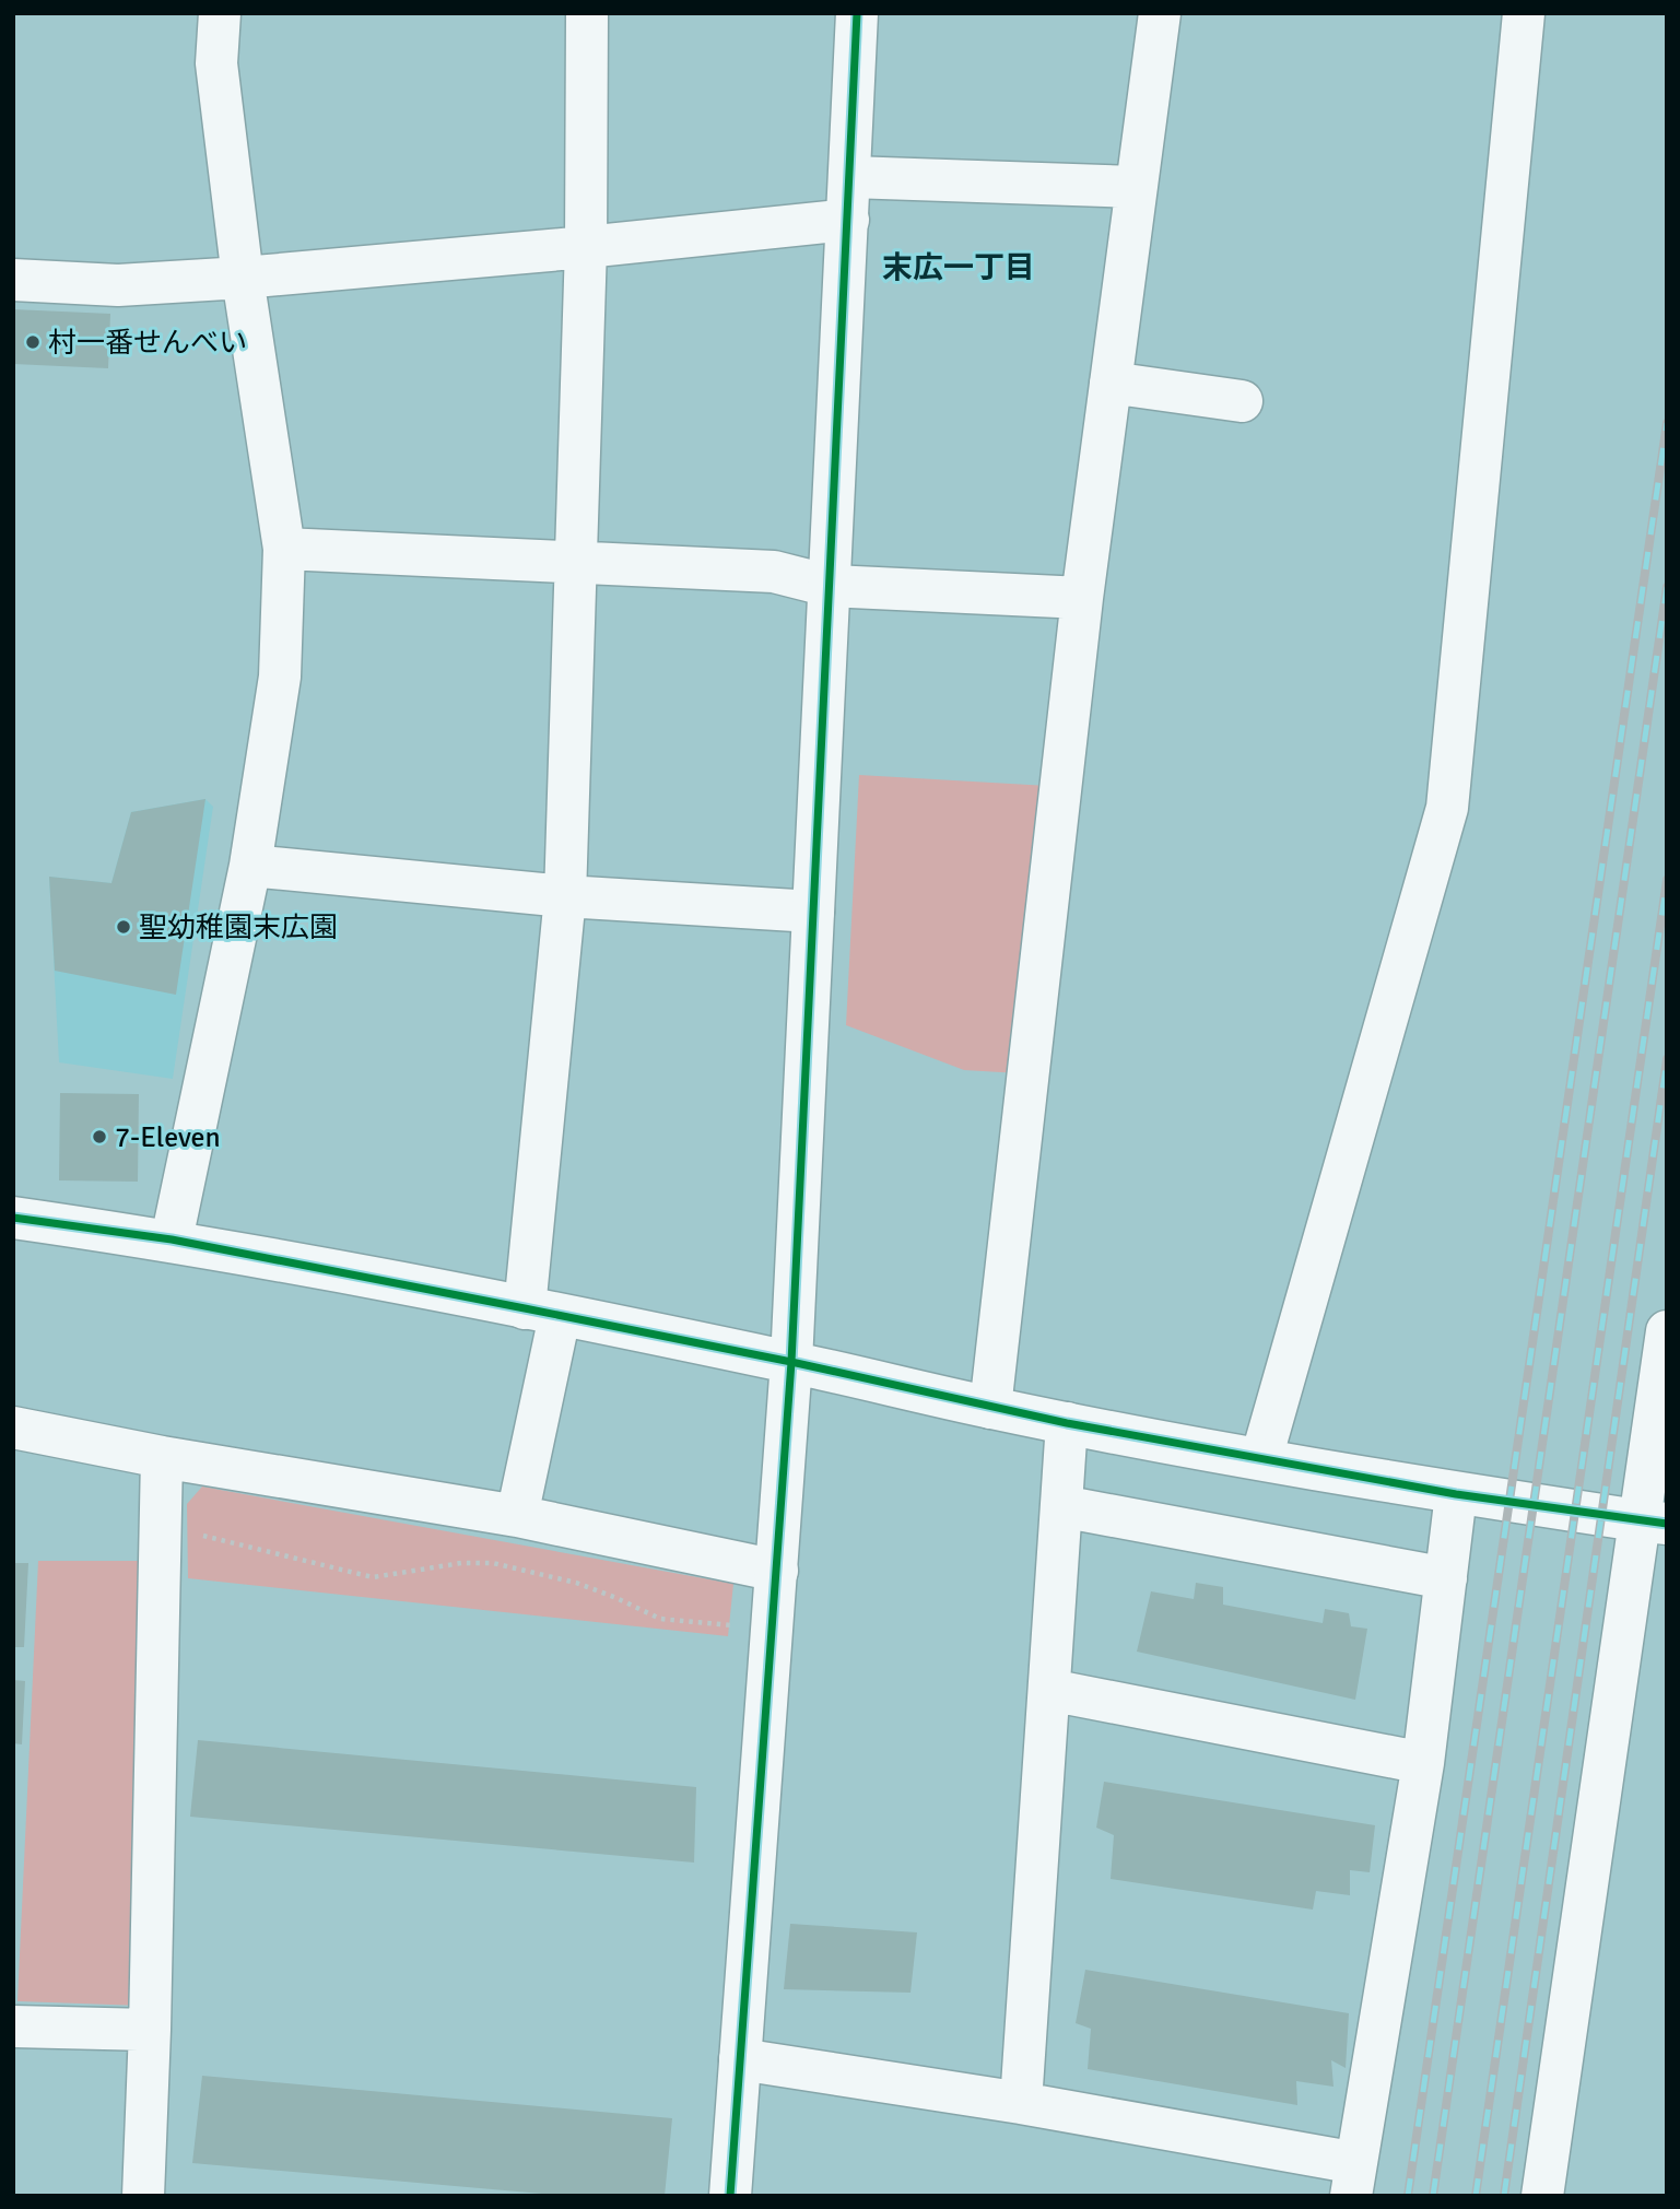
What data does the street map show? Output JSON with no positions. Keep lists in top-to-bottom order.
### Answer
{
  "districts": ["末広一丁目"],
  "places": ["村一番せんべい", "聖幼稚園末広園", "7-Eleven"]
}
